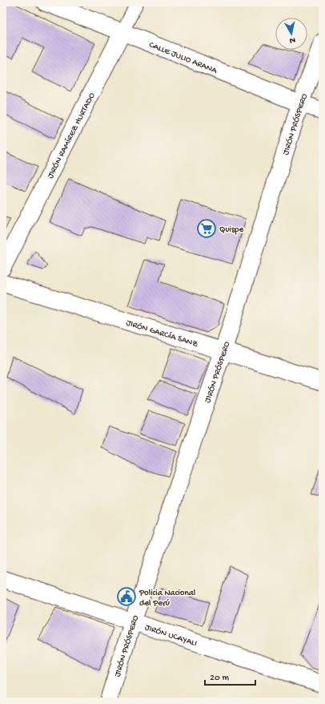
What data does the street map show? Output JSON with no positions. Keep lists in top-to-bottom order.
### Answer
{
  "streets": {
    "street": [
      "CALLE JULIO ARANA",
      "JIRÓN PRÓSPERO",
      "JIRÓN RAMÍREZ HURTADO",
      "JIRÓN GARCÍA SANZ",
      "JIRÓN UCAYALI"
    ]
  },
  "crossings": [
    ["CALLE JULIO ARANA", "JIRÓN PRÓSPERO"],
    ["CALLE JULIO ARANA", "JIRÓN RAMÍREZ HURTADO"],
    ["JIRÓN PRÓSPERO", "JIRÓN GARCÍA SANZ"],
    ["JIRÓN PRÓSPERO", "JIRÓN UCAYALI"]
  ],
  "places": {
    "supermarket": ["Quispe"],
    "public building": ["Policia Nacional del Perú"]
  },
  "scale_bar": "20 m",
  "north": "bottom"
}
